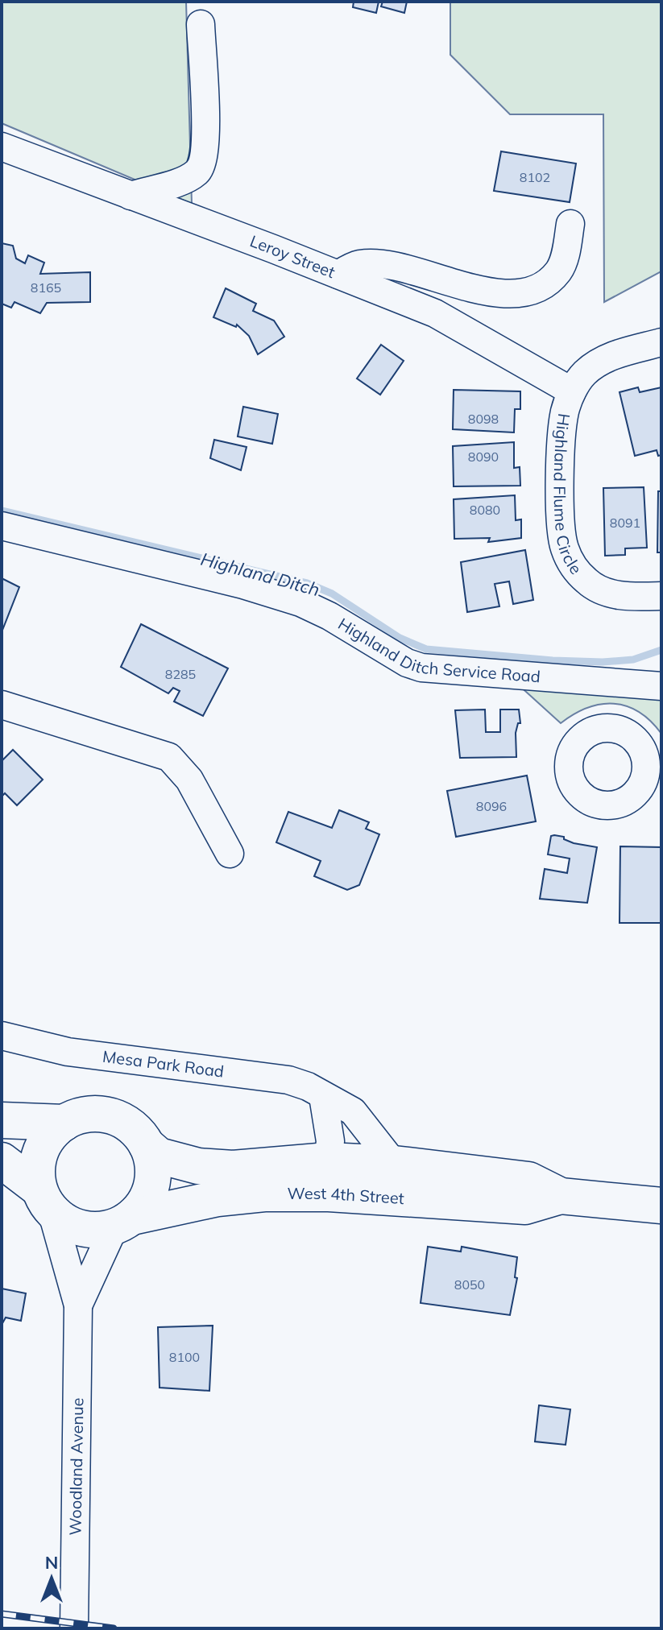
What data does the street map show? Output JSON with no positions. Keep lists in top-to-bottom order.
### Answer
{
  "streets": {
    "main road": ["West 4th Street"],
    "street": [
      "Leroy Street",
      "Highland Flume Circle",
      "Highland Ditch Service Road",
      "Mesa Park Road",
      "Woodland Avenue"
    ]
  },
  "crossings": [
    ["Leroy Street", "Highland Flume Circle"],
    ["Mesa Park Road", "West 4th Street"],
    ["West 4th Street", "Woodland Avenue"]
  ],
  "water": ["Highland Ditch"],
  "house_numbers": [
    "8102",
    "8165",
    "8098",
    "8090",
    "8080",
    "8091",
    "8285",
    "8096",
    "8050",
    "8100"
  ],
  "north": "top"
}
